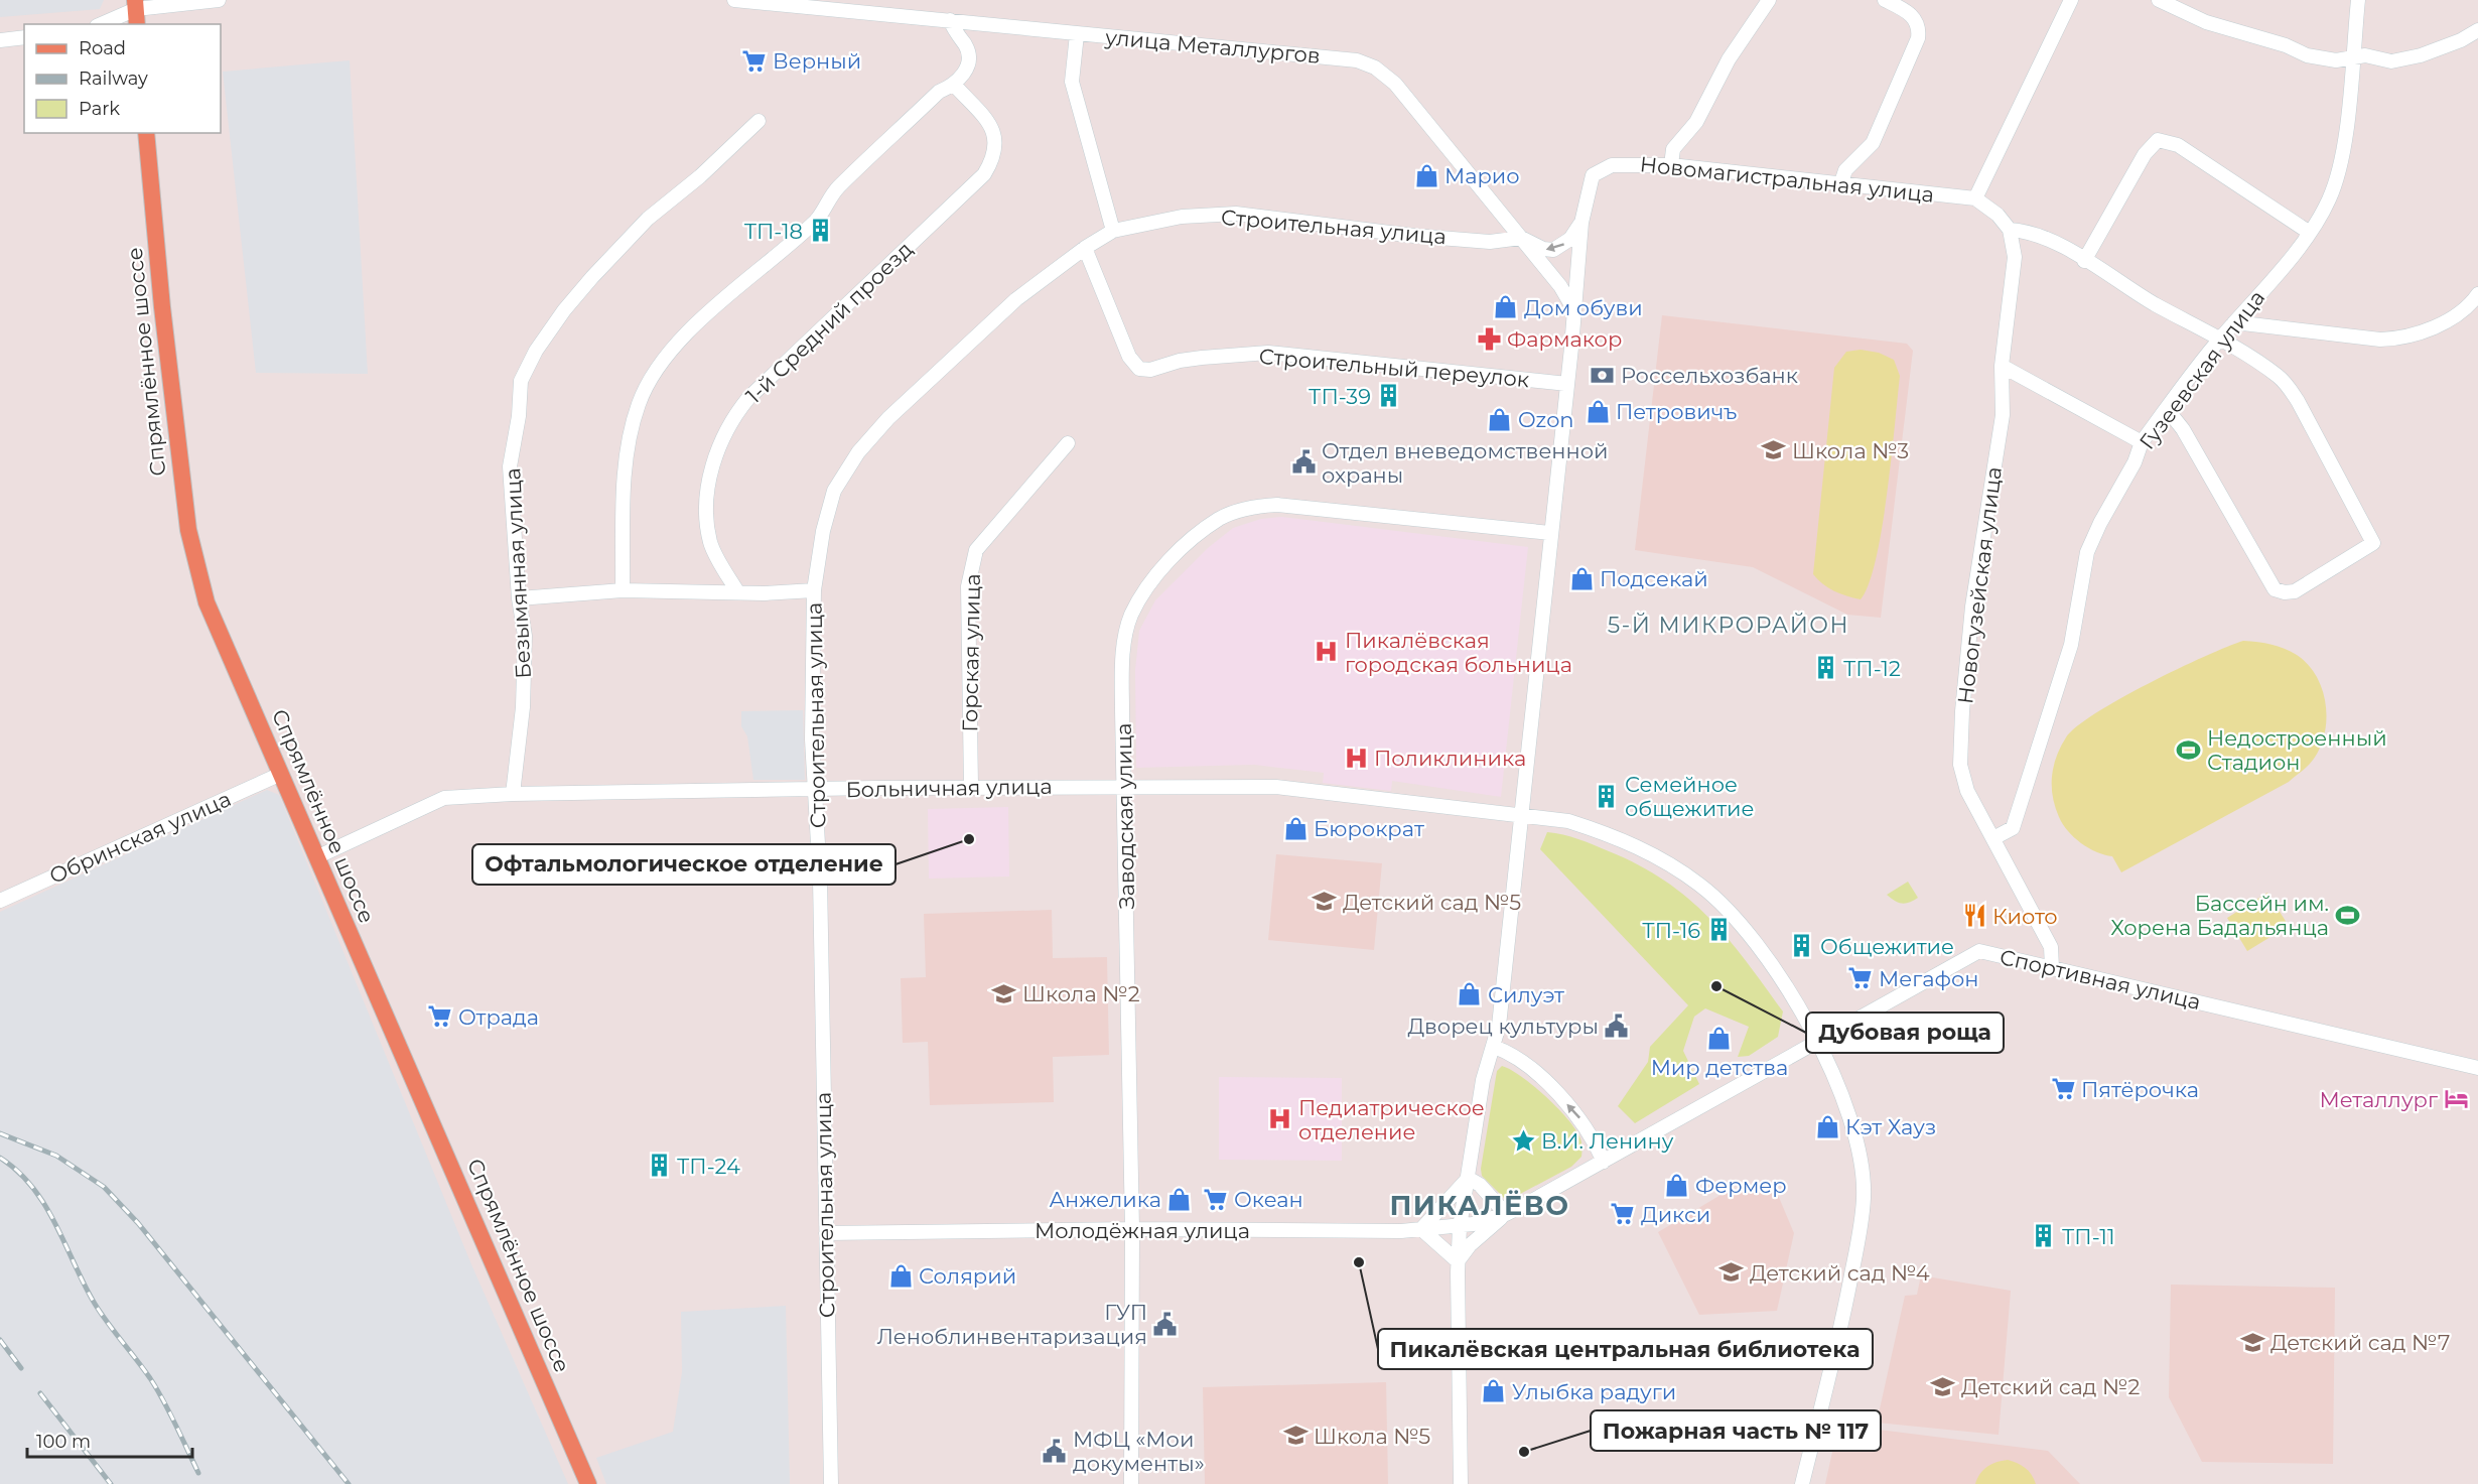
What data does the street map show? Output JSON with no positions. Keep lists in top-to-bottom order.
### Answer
{
  "streets": {
    "main road": ["Спрямлённое шоссе"],
    "street": [
      "улица Металлургов",
      "Новомагистральная улица",
      "Строительная улица",
      "1-й Средний проезд",
      "Строительный переулок",
      "Гузеевская улица",
      "Безымянная улица",
      "Новогузейская улица",
      "Горская улица",
      "Больничная улица",
      "Заводская улица",
      "Обринская улица",
      "Спортивная улица",
      "Молодёжная улица"
    ]
  },
  "crossings": [
    ["улица Металлургов", "Новомагистральная улица"],
    ["улица Металлургов", "Строительная улица"],
    ["Новомагистральная улица", "Строительный переулок"],
    ["Новомагистральная улица", "Больничная улица"],
    ["Новомагистральная улица", "Заводская улица"],
    ["Новомагистральная улица", "Спортивная улица"],
    ["Новомагистральная улица", "Молодёжная улица"],
    ["Строительная улица", "Строительный переулок"],
    ["Строительная улица", "Больничная улица"],
    ["Строительная улица", "Молодёжная улица"],
    ["Спрямлённое шоссе", "Больничная улица"],
    ["Спрямлённое шоссе", "Обринская улица"],
    ["Гузеевская улица", "Новогузейская улица"],
    ["Безымянная улица", "Больничная улица"],
    ["Новогузейская улица", "Спортивная улица"],
    ["Горская улица", "Больничная улица"],
    ["Больничная улица", "Заводская улица"],
    ["Больничная улица", "Спортивная улица"],
    ["Заводская улица", "Молодёжная улица"],
    ["Спортивная улица", "Молодёжная улица"]
  ],
  "districts": ["5-Й МИКРОРАЙОН", "ПИКАЛЁВО"],
  "places": {
    "supermarket": [
      "Верный",
      "Мегафон",
      "Отрада",
      "Пятёрочка",
      "Океан",
      "Дикси"
    ],
    "shop": [
      "Марио",
      "Дом обуви",
      "Петровичъ",
      "Ozon",
      "Подсекай",
      "Бюрократ",
      "Силуэт",
      "Мир детства",
      "Кэт Хауз",
      "Фермер",
      "Анжелика",
      "Солярий",
      "Улыбка радуги"
    ],
    "building": [
      "ТП-18",
      "ТП-39",
      "ТП-12",
      "Семейное общежитие",
      "ТП-16",
      "Общежитие",
      "ТП-24",
      "ТП-11"
    ],
    "pharmacy": ["Фармакор"],
    "bank": ["Россельхозбанк"],
    "school or university": [
      "Школа №3",
      "Детский сад №5",
      "Школа №2",
      "Детский сад №4",
      "Детский сад №7",
      "Детский сад №2",
      "Школа №5"
    ],
    "public building": [
      "Отдел вневедомственной охраны",
      "Дворец культуры",
      "ГУП Леноблинвентаризация",
      "МФЦ «Мои документы»"
    ],
    "hospital": ["Пикалёвская городская больница", "Поликлиника", "Педиатрическое отделение"],
    "sports": ["Недостроенный Стадион", "Бассейн им. Хорена Бадальянца"],
    "other": [
      "Офтальмологическое отделение",
      "Дубовая роща",
      "Пикалёвская центральная библиотека",
      "Пожарная часть № 117"
    ],
    "restaurant": ["Киото"],
    "hotel": ["Металлург"],
    "place": ["В.И. Ленину"]
  },
  "legend": ["Road", "Railway", "Park"],
  "scale_bar": "100 m"
}
